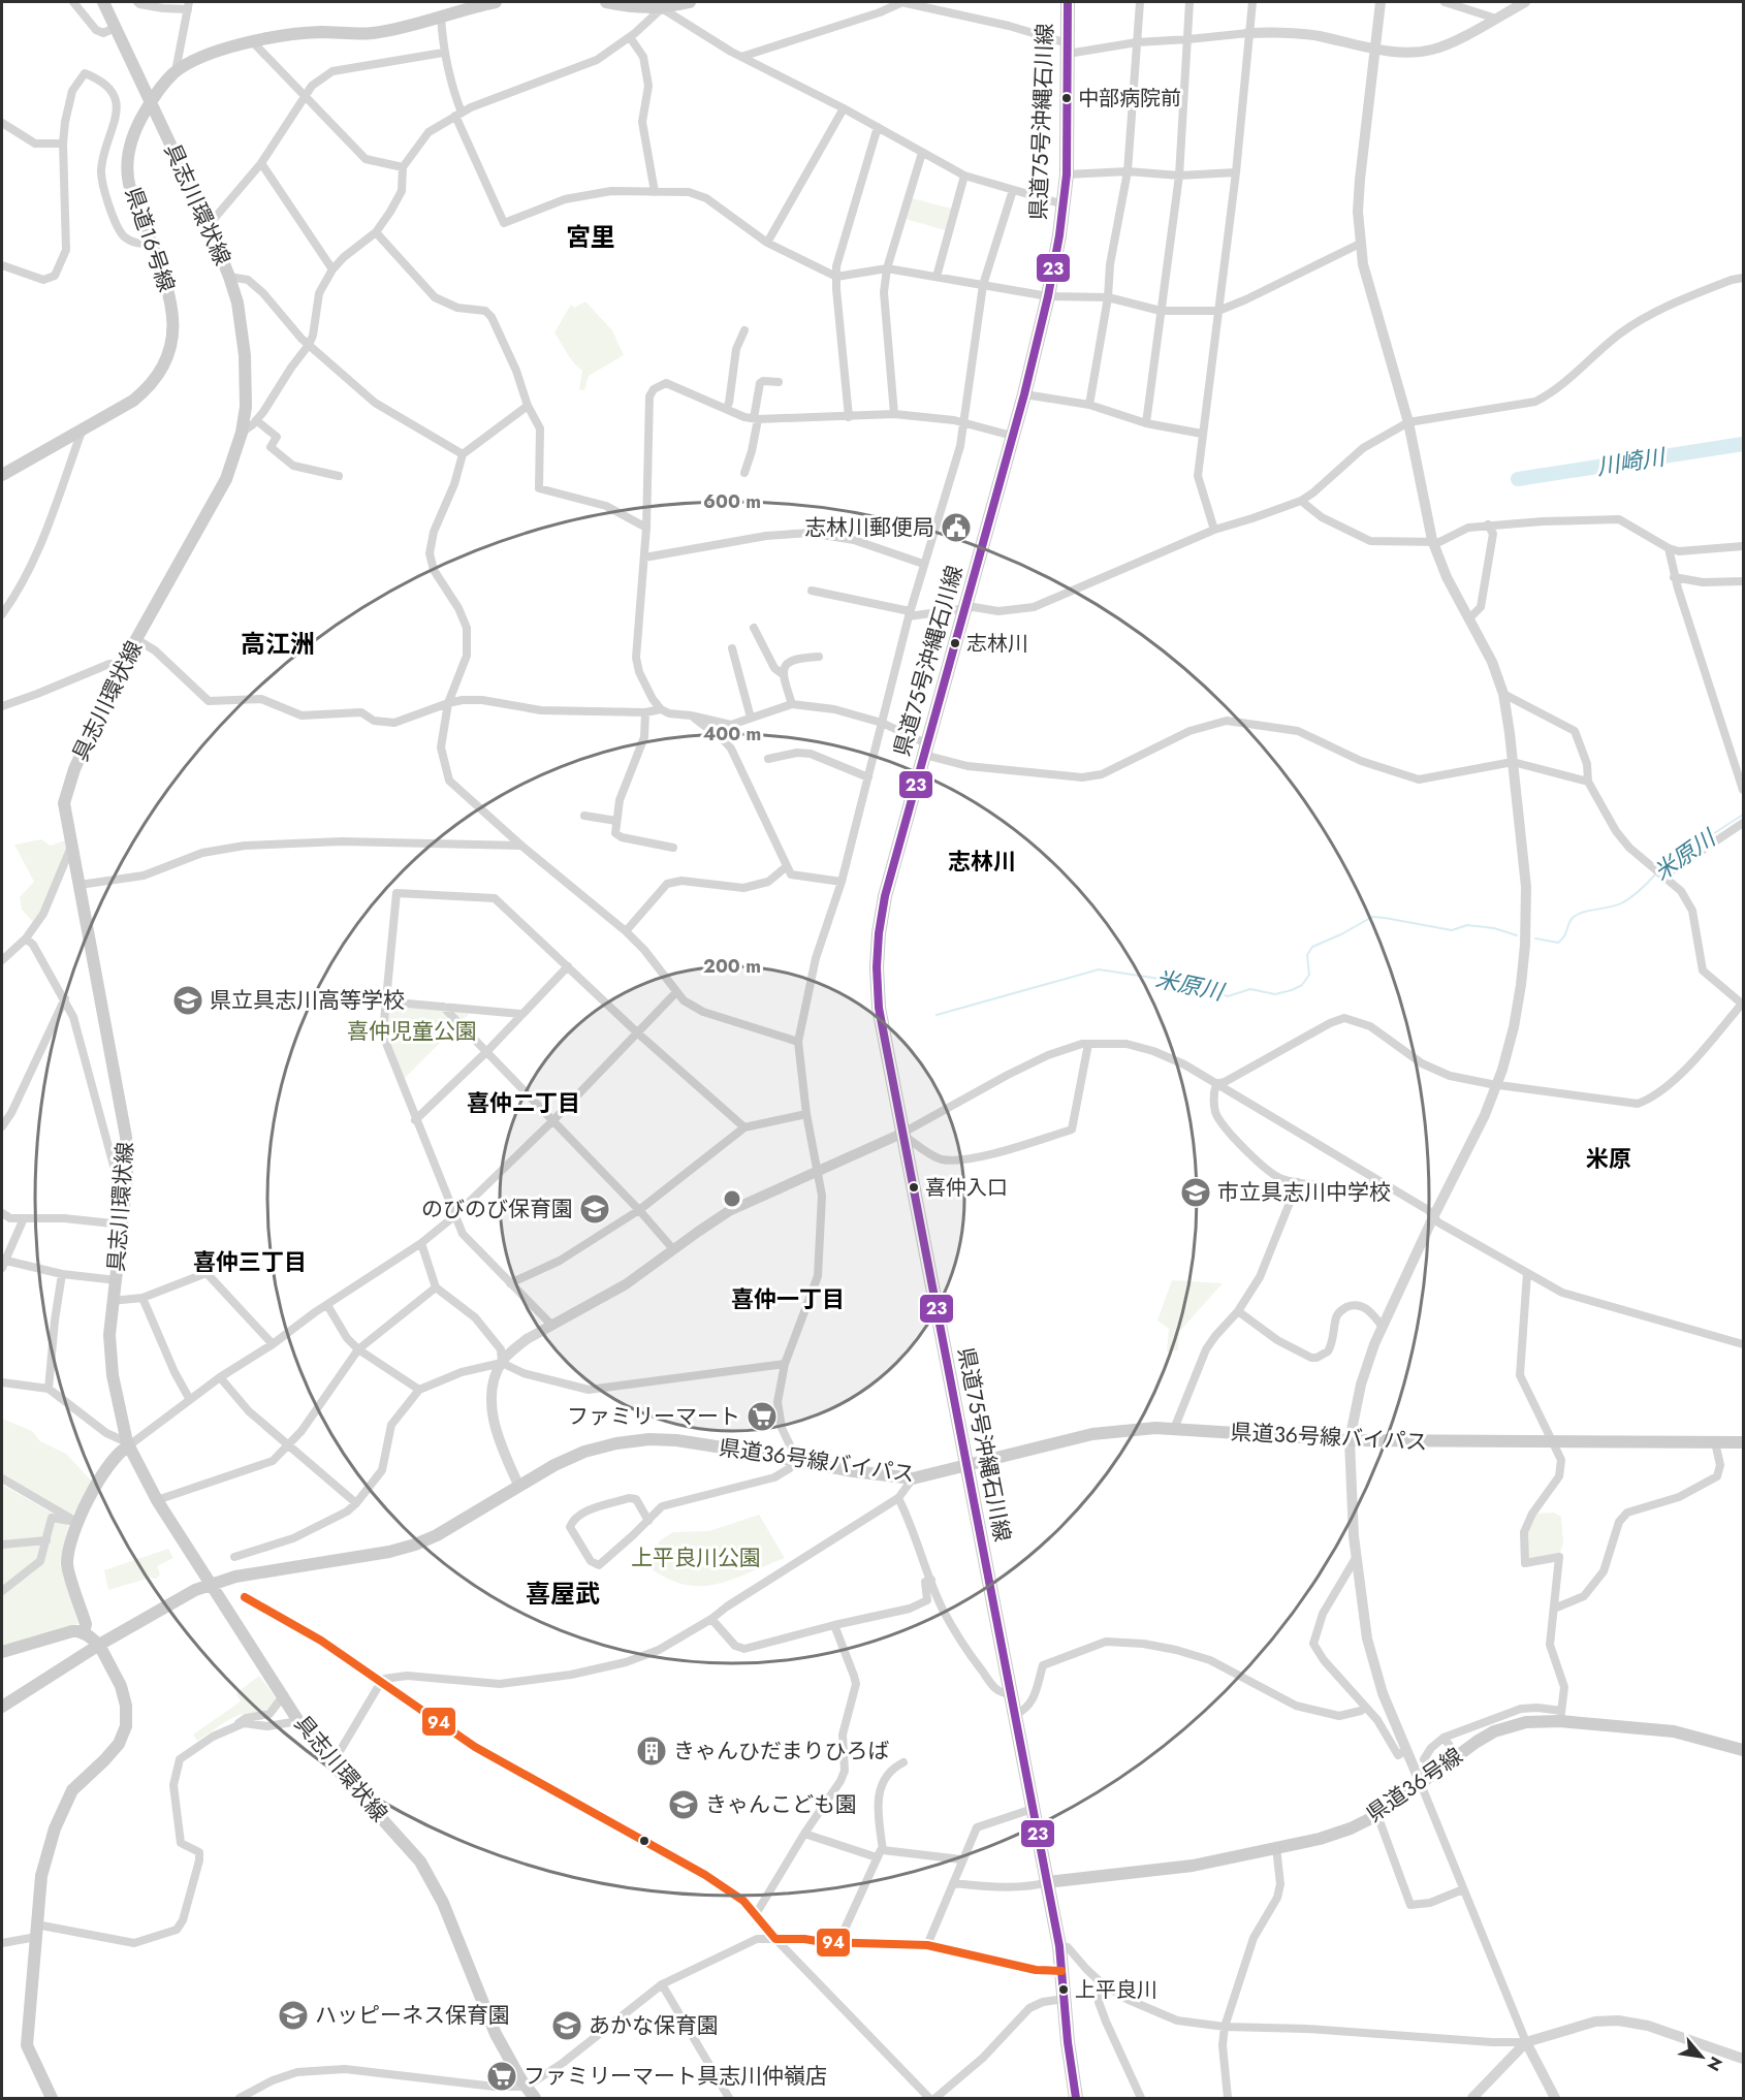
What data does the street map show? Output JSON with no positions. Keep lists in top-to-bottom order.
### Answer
{
  "streets": {
    "main road": [
      "県道75号沖縄石川線",
      "具志川環状線",
      "県道16号線",
      "県道36号線バイパス",
      "県道36号線"
    ]
  },
  "crossings": [
    ["県道75号沖縄石川線", "県道36号線バイパス"],
    ["県道75号沖縄石川線", "県道36号線"],
    ["具志川環状線", "県道16号線"],
    ["具志川環状線", "県道36号線バイパス"]
  ],
  "districts": [
    "宮里",
    "高江洲",
    "志林川",
    "喜仲二丁目",
    "米原",
    "喜仲三丁目",
    "喜仲一丁目",
    "喜屋武"
  ],
  "water": ["川崎川", "米原川"],
  "parks": ["喜仲児童公園", "上平良川公園"],
  "places": {
    "other": [
      "中部病院前",
      "志林川",
      "喜仲入口",
      "上平良川"
    ],
    "public building": ["志林川郵便局"],
    "school or university": [
      "県立具志川高等学校",
      "市立具志川中学校",
      "のびのび保育園",
      "きゃんこども園",
      "ハッピーネス保育園",
      "あかな保育園"
    ],
    "supermarket": ["ファミリーマート", "ファミリーマート具志川仲嶺店"],
    "building": ["きゃんひだまりひろば"]
  },
  "lines": ["transit line 23", "transit line 94"],
  "north": "bottom right",
  "rings": ["600 m", "400 m", "200 m"]
}
